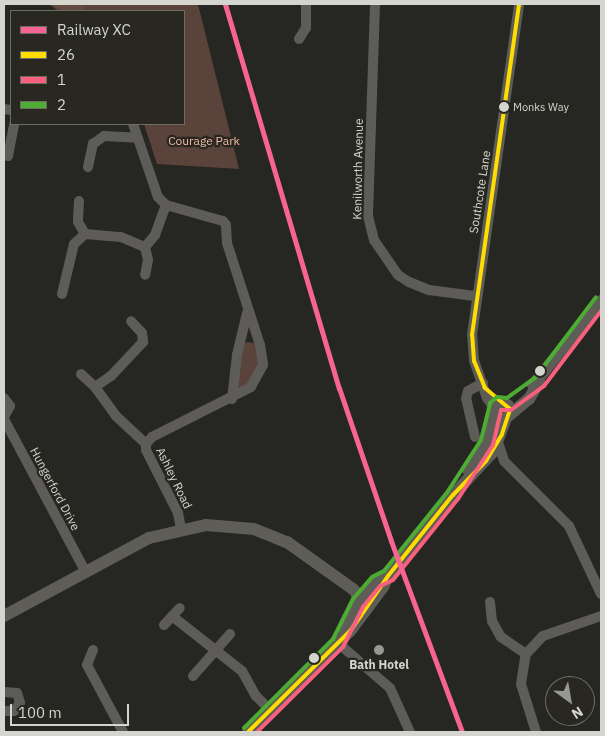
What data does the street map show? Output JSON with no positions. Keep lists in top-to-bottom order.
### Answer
{
  "streets": {
    "street": [
      "Kenilworth Avenue",
      "Southcote Lane",
      "Ashley Road",
      "Hungerford Drive"
    ]
  },
  "crossings": [
    ["Kenilworth Avenue", "Southcote Lane"]
  ],
  "parks": ["Courage Park"],
  "places": ["Monks Way", "Bath Hotel"],
  "lines": [
    "rail line XC",
    "transit line 26",
    "transit line 2",
    "transit line 1"
  ],
  "legend": [
    "Railway XC",
    "26",
    "1",
    "2"
  ],
  "scale_bar": "100 m",
  "north": "bottom right"
}
